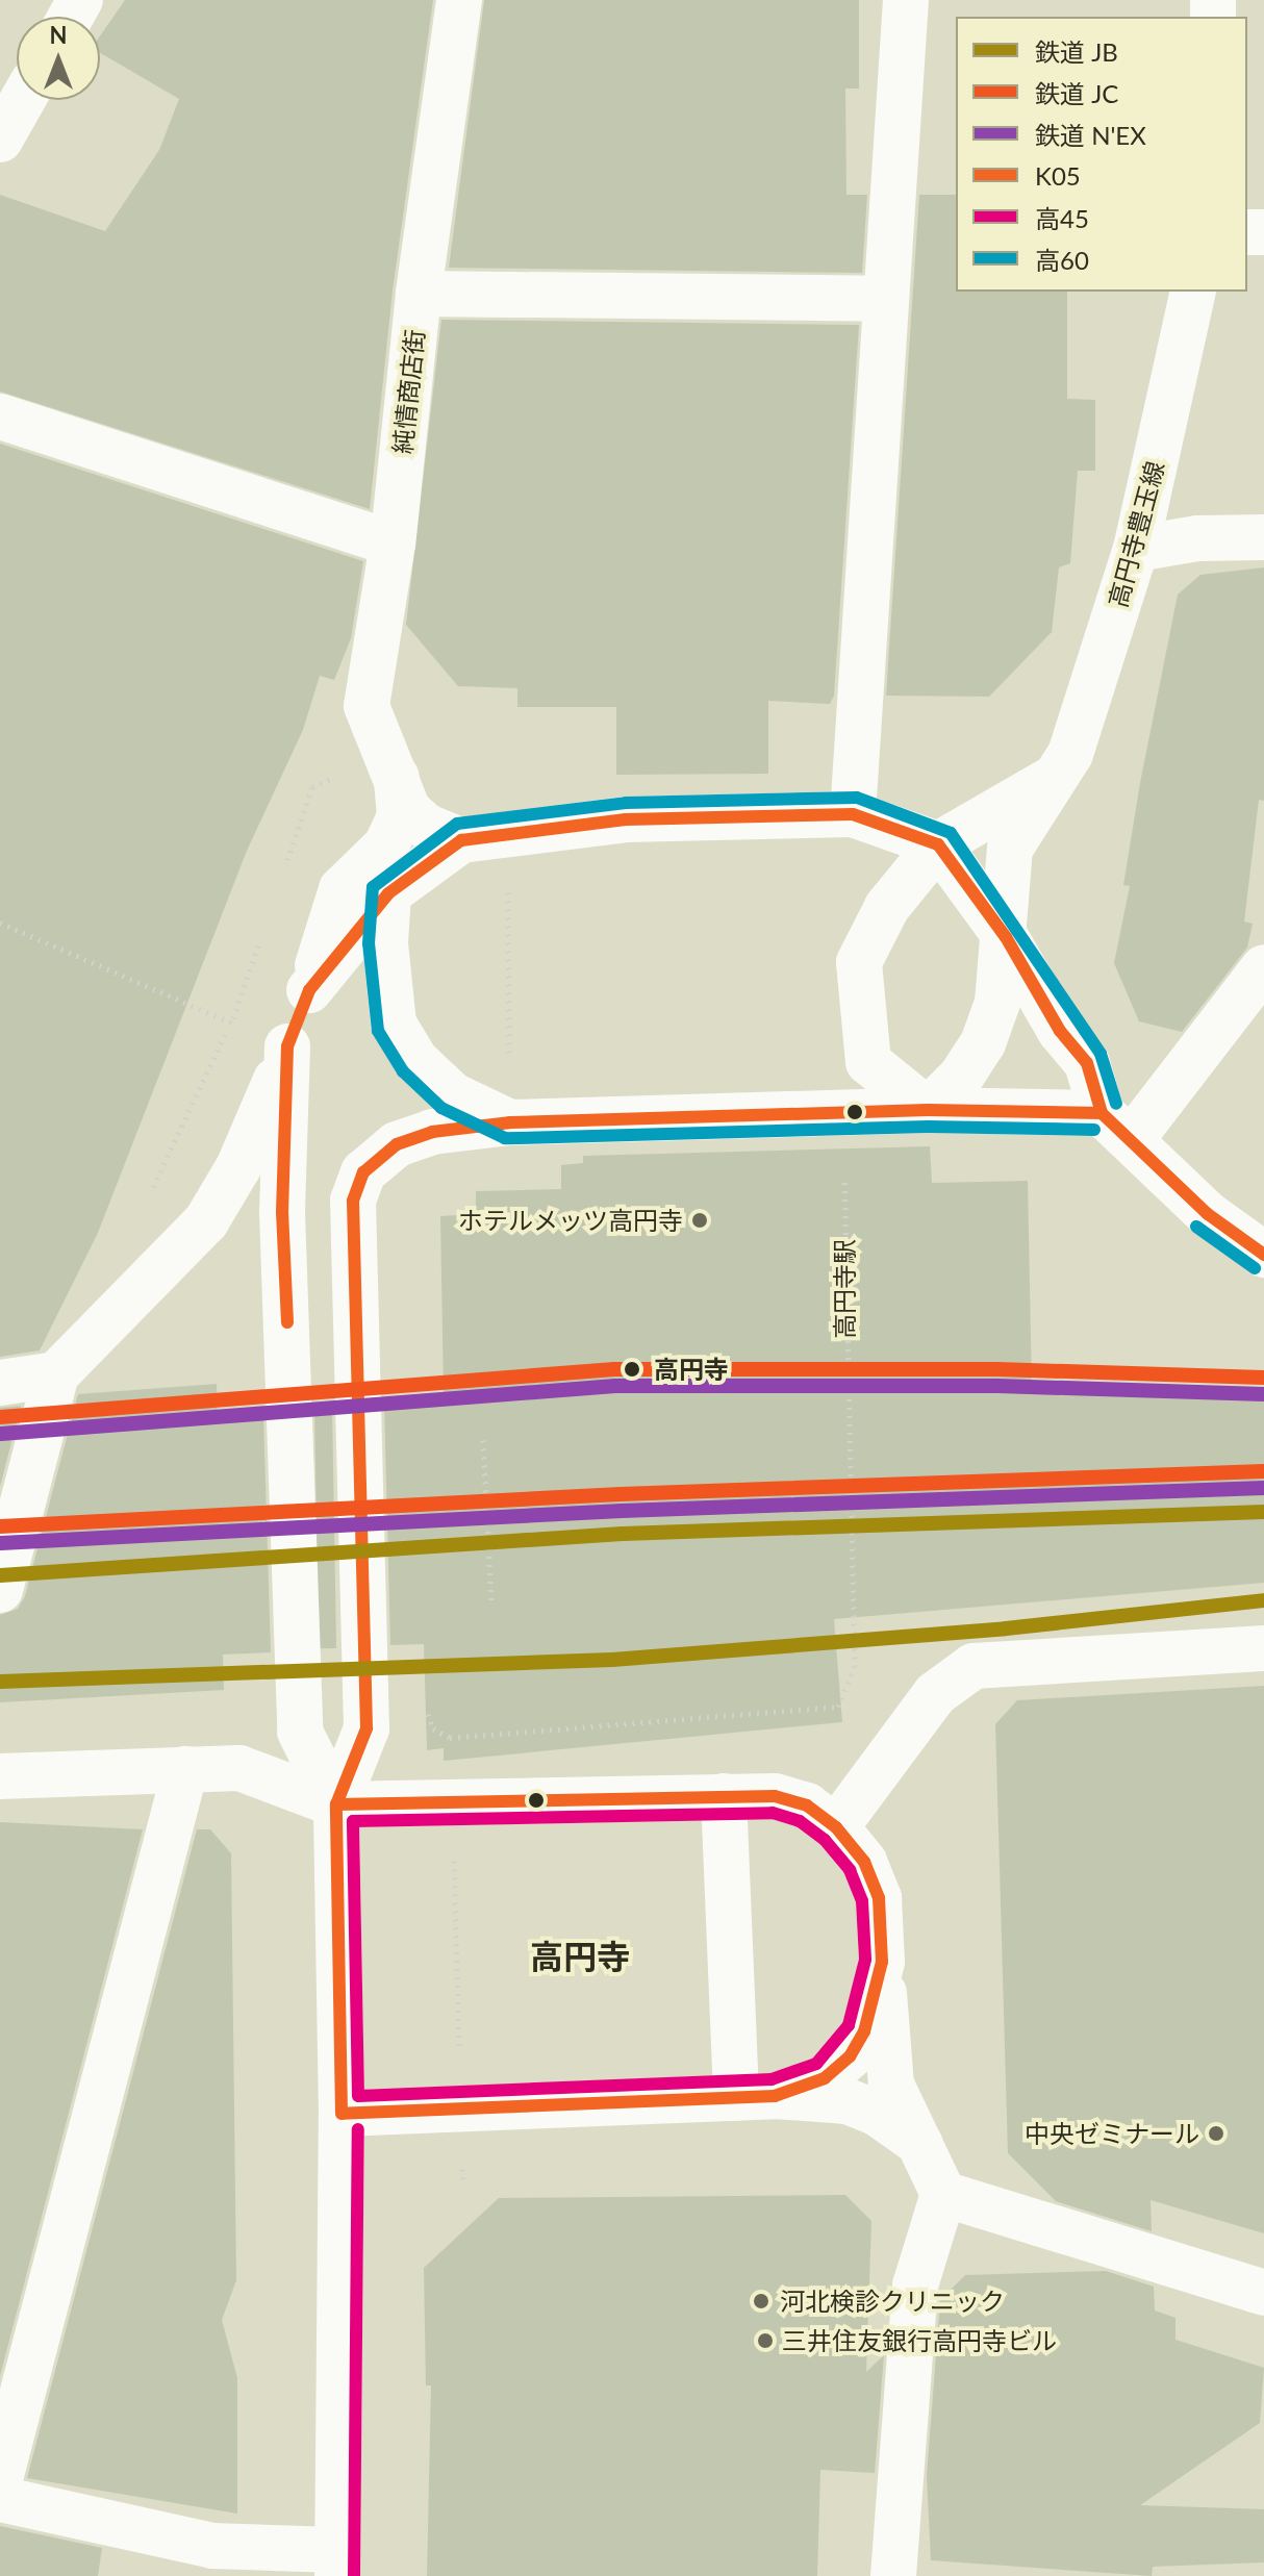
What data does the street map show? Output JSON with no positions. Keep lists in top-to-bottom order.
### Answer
{
  "streets": {
    "street": ["純情商店街", "高円寺豊玉線"],
    "path": ["高円寺駅"]
  },
  "districts": ["高円寺"],
  "places": [
    "ホテルメッツ高円寺",
    "高円寺",
    "中央ゼミナール",
    "河北検診クリニック",
    "三井住友銀行高円寺ビル"
  ],
  "lines": [
    "transit line 高60",
    "transit line K05",
    "rail line JC",
    "rail line N'EX",
    "rail line JB",
    "transit line 高45"
  ],
  "legend": [
    "鉄道 JB",
    "鉄道 JC",
    "鉄道 N'EX",
    "K05",
    "高45",
    "高60"
  ],
  "north": "top"
}
